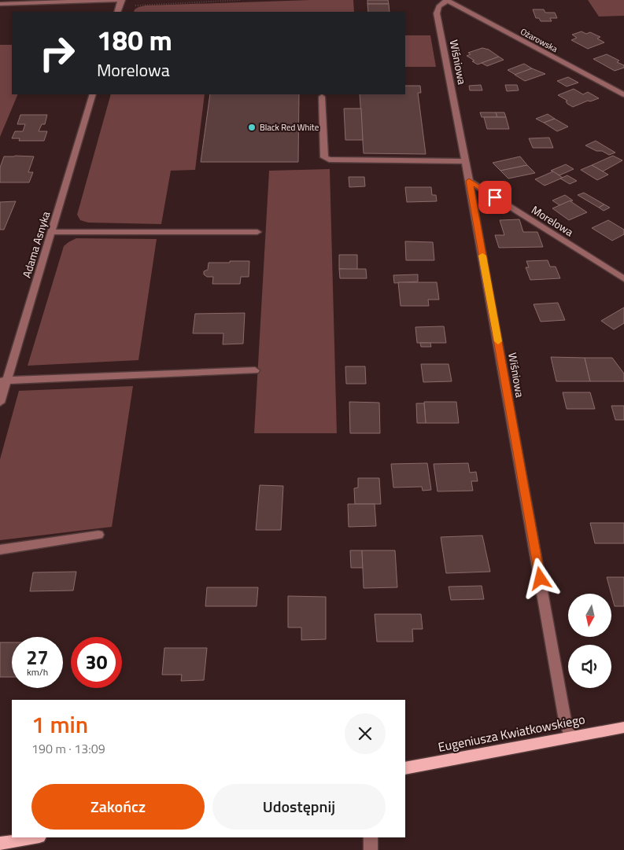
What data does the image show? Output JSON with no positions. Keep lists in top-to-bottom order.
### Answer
{
  "streets": {
    "main road": ["Eugeniusza Kwiatkowskiego"],
    "street": [
      "Ożarowska",
      "Wiśniowa",
      "Morelowa",
      "Adama Asnyka"
    ]
  },
  "crossings": [
    ["Ożarowska", "Wiśniowa"],
    ["Wiśniowa", "Morelowa"],
    ["Wiśniowa", "Eugeniusza Kwiatkowskiego"]
  ],
  "places": ["Black Red White"],
  "north": "bottom",
  "page": {
    "turn": ["180 m", "Morelowa"],
    "speed": "27 km/h",
    "limit": "30",
    "heading": ["1 min", "190 m · 13:09"],
    "buttons": ["Zakończ", "Udostępnij"]
  }
}
